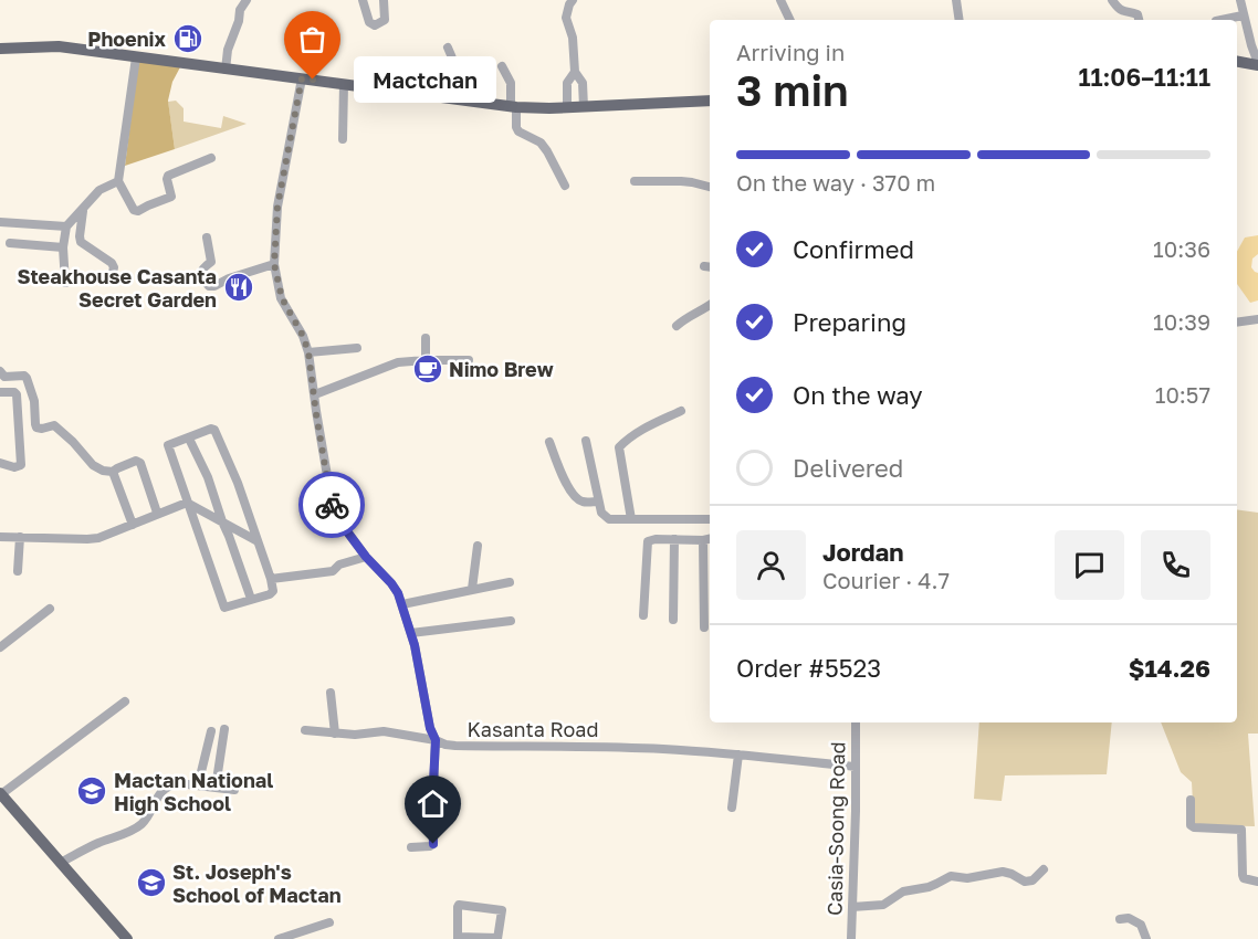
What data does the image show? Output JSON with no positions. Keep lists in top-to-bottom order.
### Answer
{
  "streets": {
    "street": ["Kasanta Road", "Casia-Soong Road"]
  },
  "crossings": [
    ["Kasanta Road", "Casia-Soong Road"]
  ],
  "places": {
    "fuel station": ["Phoenix"],
    "other": ["Mactchan"],
    "restaurant": ["Steakhouse Casanta Secret Garden"],
    "cafe": ["Nimo Brew"],
    "school or university": ["Mactan National High School", "St. Joseph's School of Mactan"]
  },
  "page": {
    "heading": ["3 min", "Arriving in", "11:06–11:11"],
    "panel": [
      "Jordan",
      "Courier · 4.7",
      "Order #5523",
      "$14.26"
    ],
    "bubble": "Mactchan",
    "bar": "On the way · 370 m",
    "list": [
      ["Confirmed", "10:36"],
      ["Preparing", "10:39"],
      ["On the way", "10:57"],
      "Delivered"
    ]
  }
}
